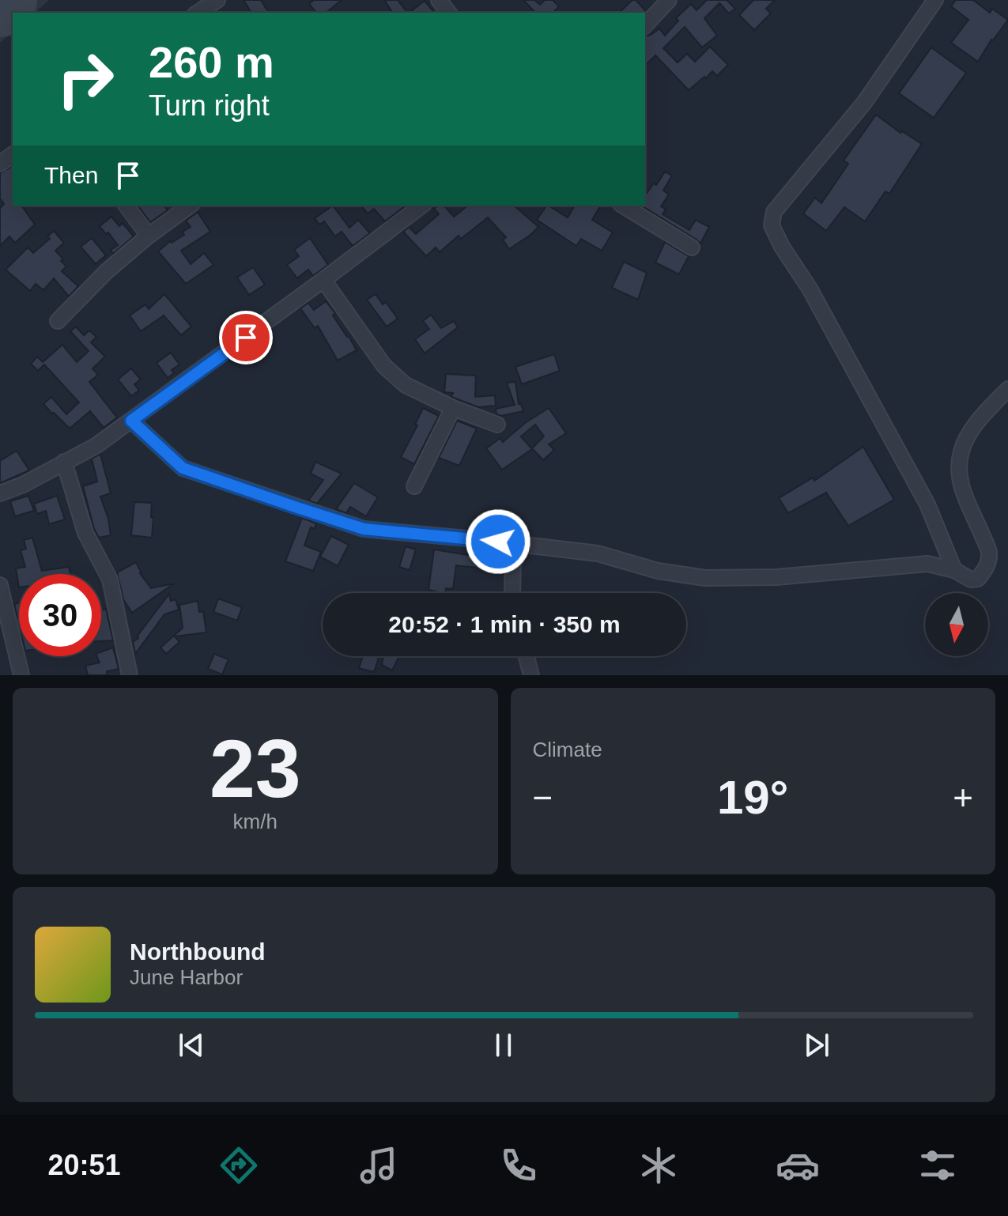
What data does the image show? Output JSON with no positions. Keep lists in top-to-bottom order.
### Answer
{
  "north": "bottom",
  "page": {
    "turn": ["260 m", "Turn right"],
    "then": "Then",
    "limit": "30",
    "trip": "20:52 · 1 min · 350 m",
    "tile": [
      ["23", "km/h"],
      "Climate"
    ],
    "heat": ["−", "19°", "+"],
    "song": ["Northbound", "June Harbor"],
    "tabs": "20:51"
  }
}
